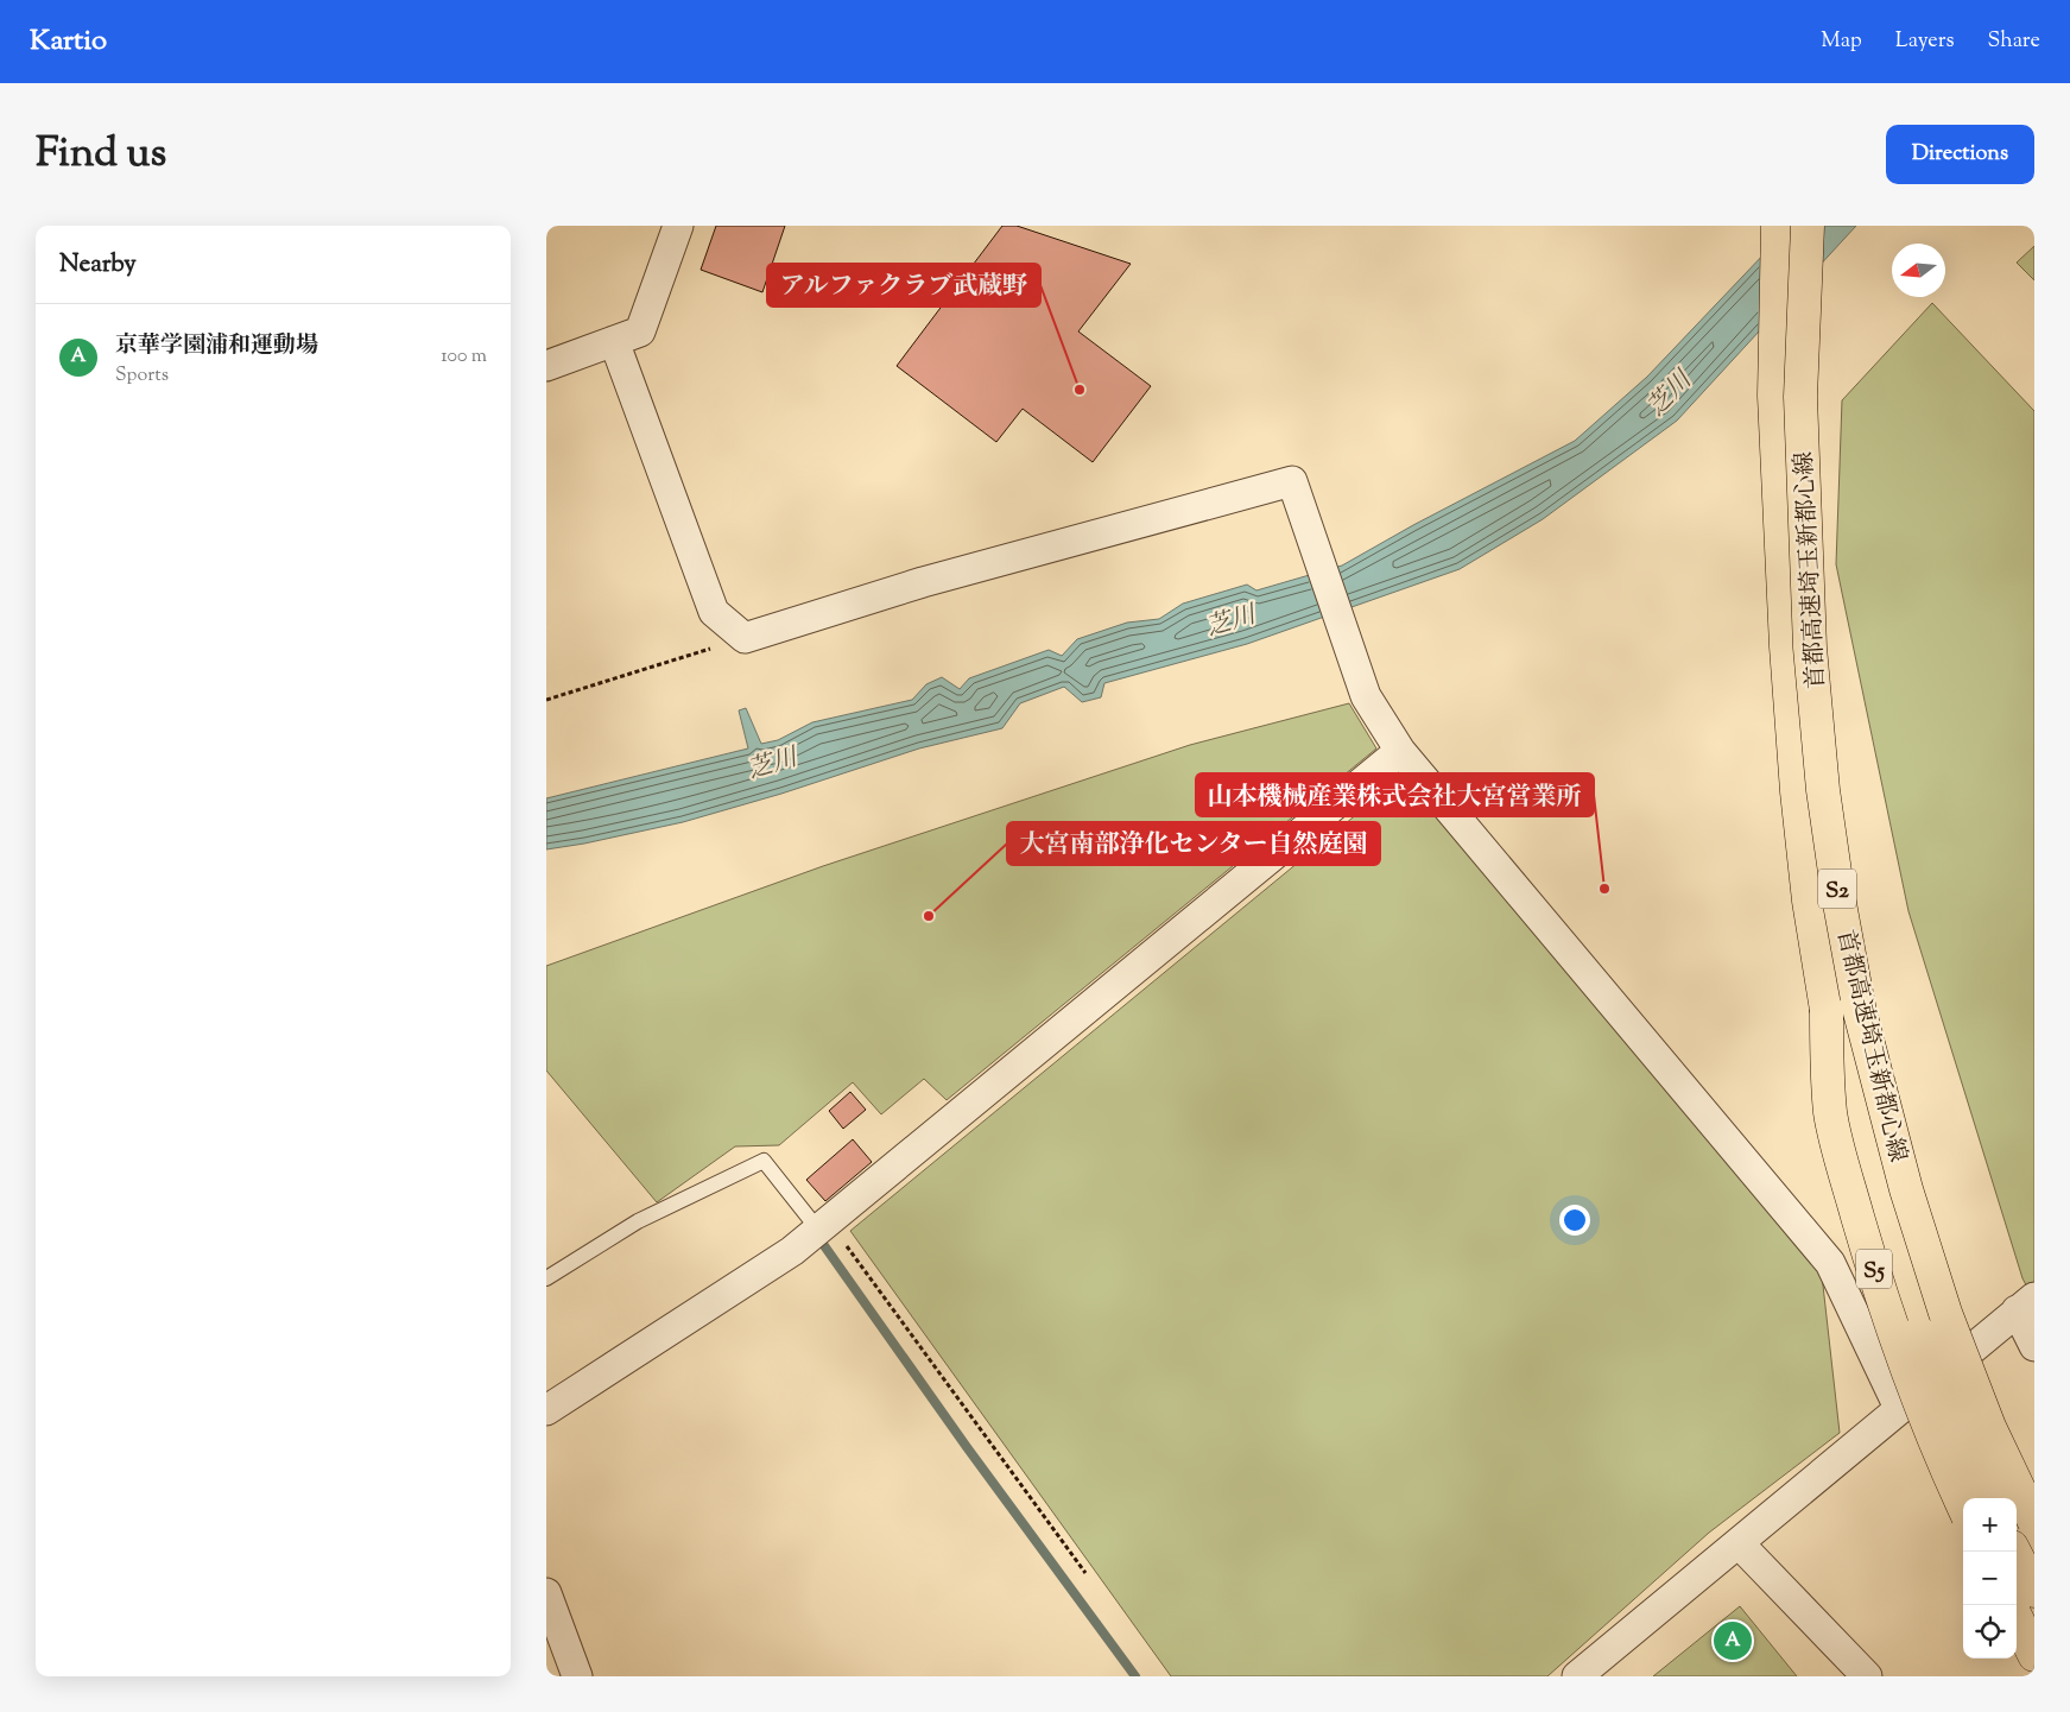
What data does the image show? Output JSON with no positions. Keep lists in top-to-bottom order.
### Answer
{
  "streets": {
    "highway": ["首都高速埼玉新都心線", "S2", "S5"]
  },
  "crossings": [
    ["首都高速埼玉新都心線", "S5"]
  ],
  "water": ["芝川"],
  "places": ["アルファクラブ武蔵野", "山本機械産業株式会社大宮営業所", "大宮南部浄化センター自然庭園"],
  "north": "left",
  "page": {
    "header": "Kartio",
    "nav": ["Map", "Layers", "Share"],
    "title": "Find us",
    "buttons": "Directions",
    "heading": "Nearby",
    "list": [
      {
        "mark": "A",
        "name": "京華学園浦和運動場",
        "note": "Sports",
        "value": "100 m"
      }
    ],
    "map_buttons": ["+", "−"],
    "pins": "A"
  }
}
